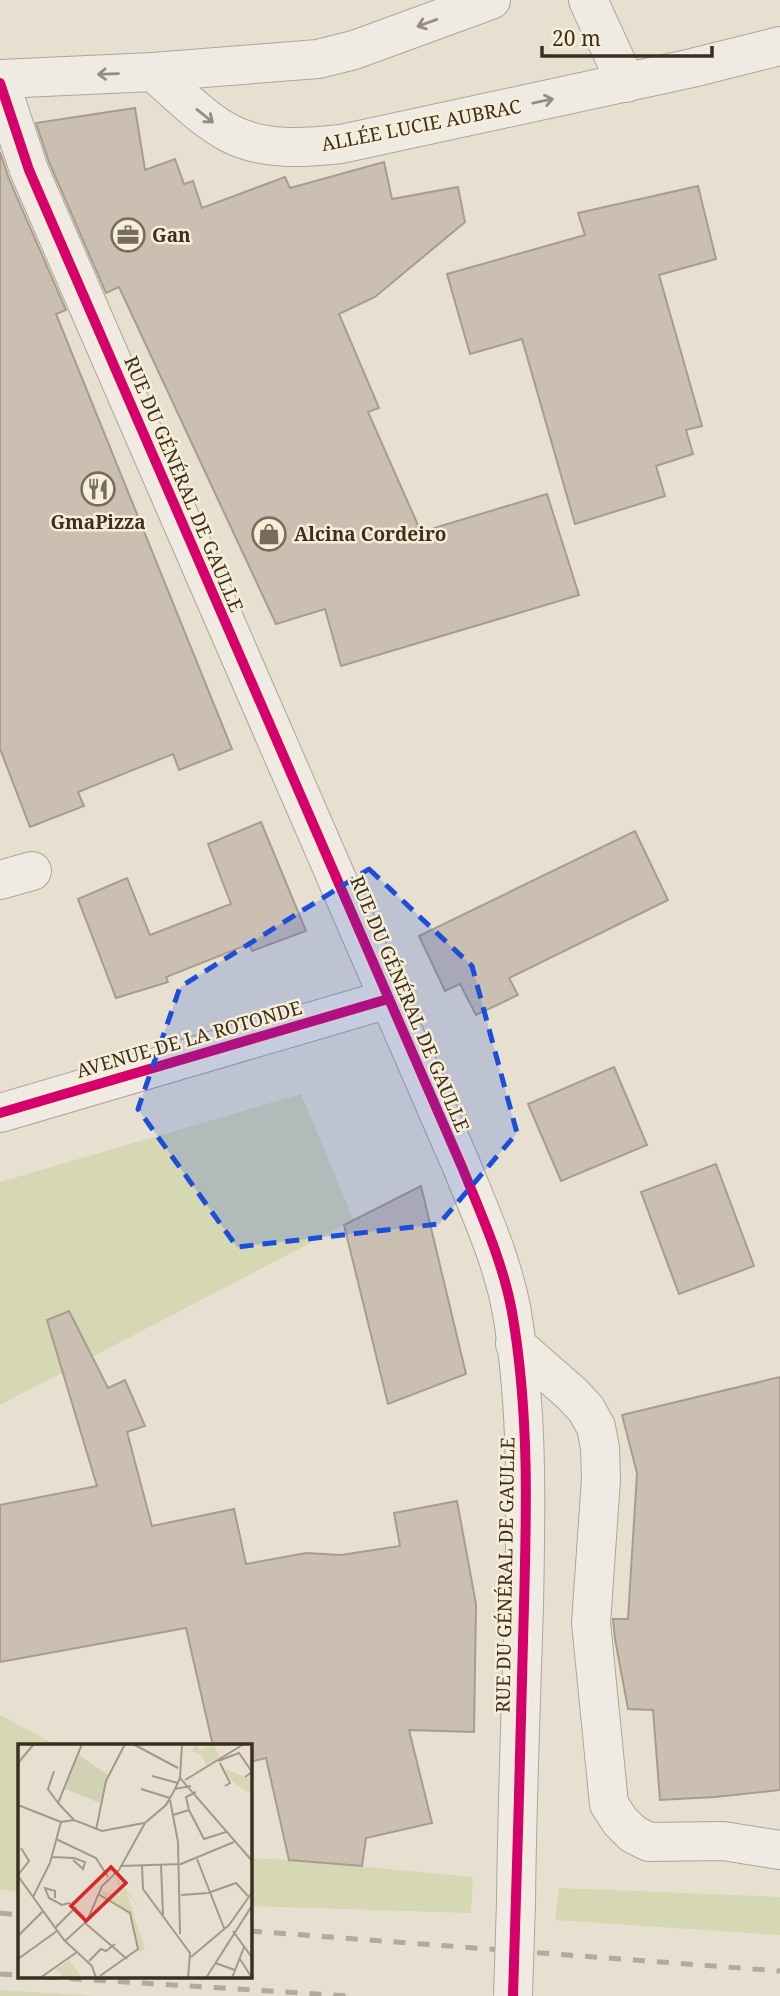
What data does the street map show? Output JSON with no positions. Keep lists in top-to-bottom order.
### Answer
{
  "streets": {
    "street": ["ALLÉE LUCIE AUBRAC", "RUE DU GÉNÉRAL DE GAULLE", "AVENUE DE LA ROTONDE"]
  },
  "crossings": [
    ["RUE DU GÉNÉRAL DE GAULLE", "AVENUE DE LA ROTONDE"]
  ],
  "places": {
    "office": ["Gan"],
    "restaurant": ["GmaPizza"],
    "shop": ["Alcina Cordeiro"]
  },
  "scale_bar": "20 m"
}
